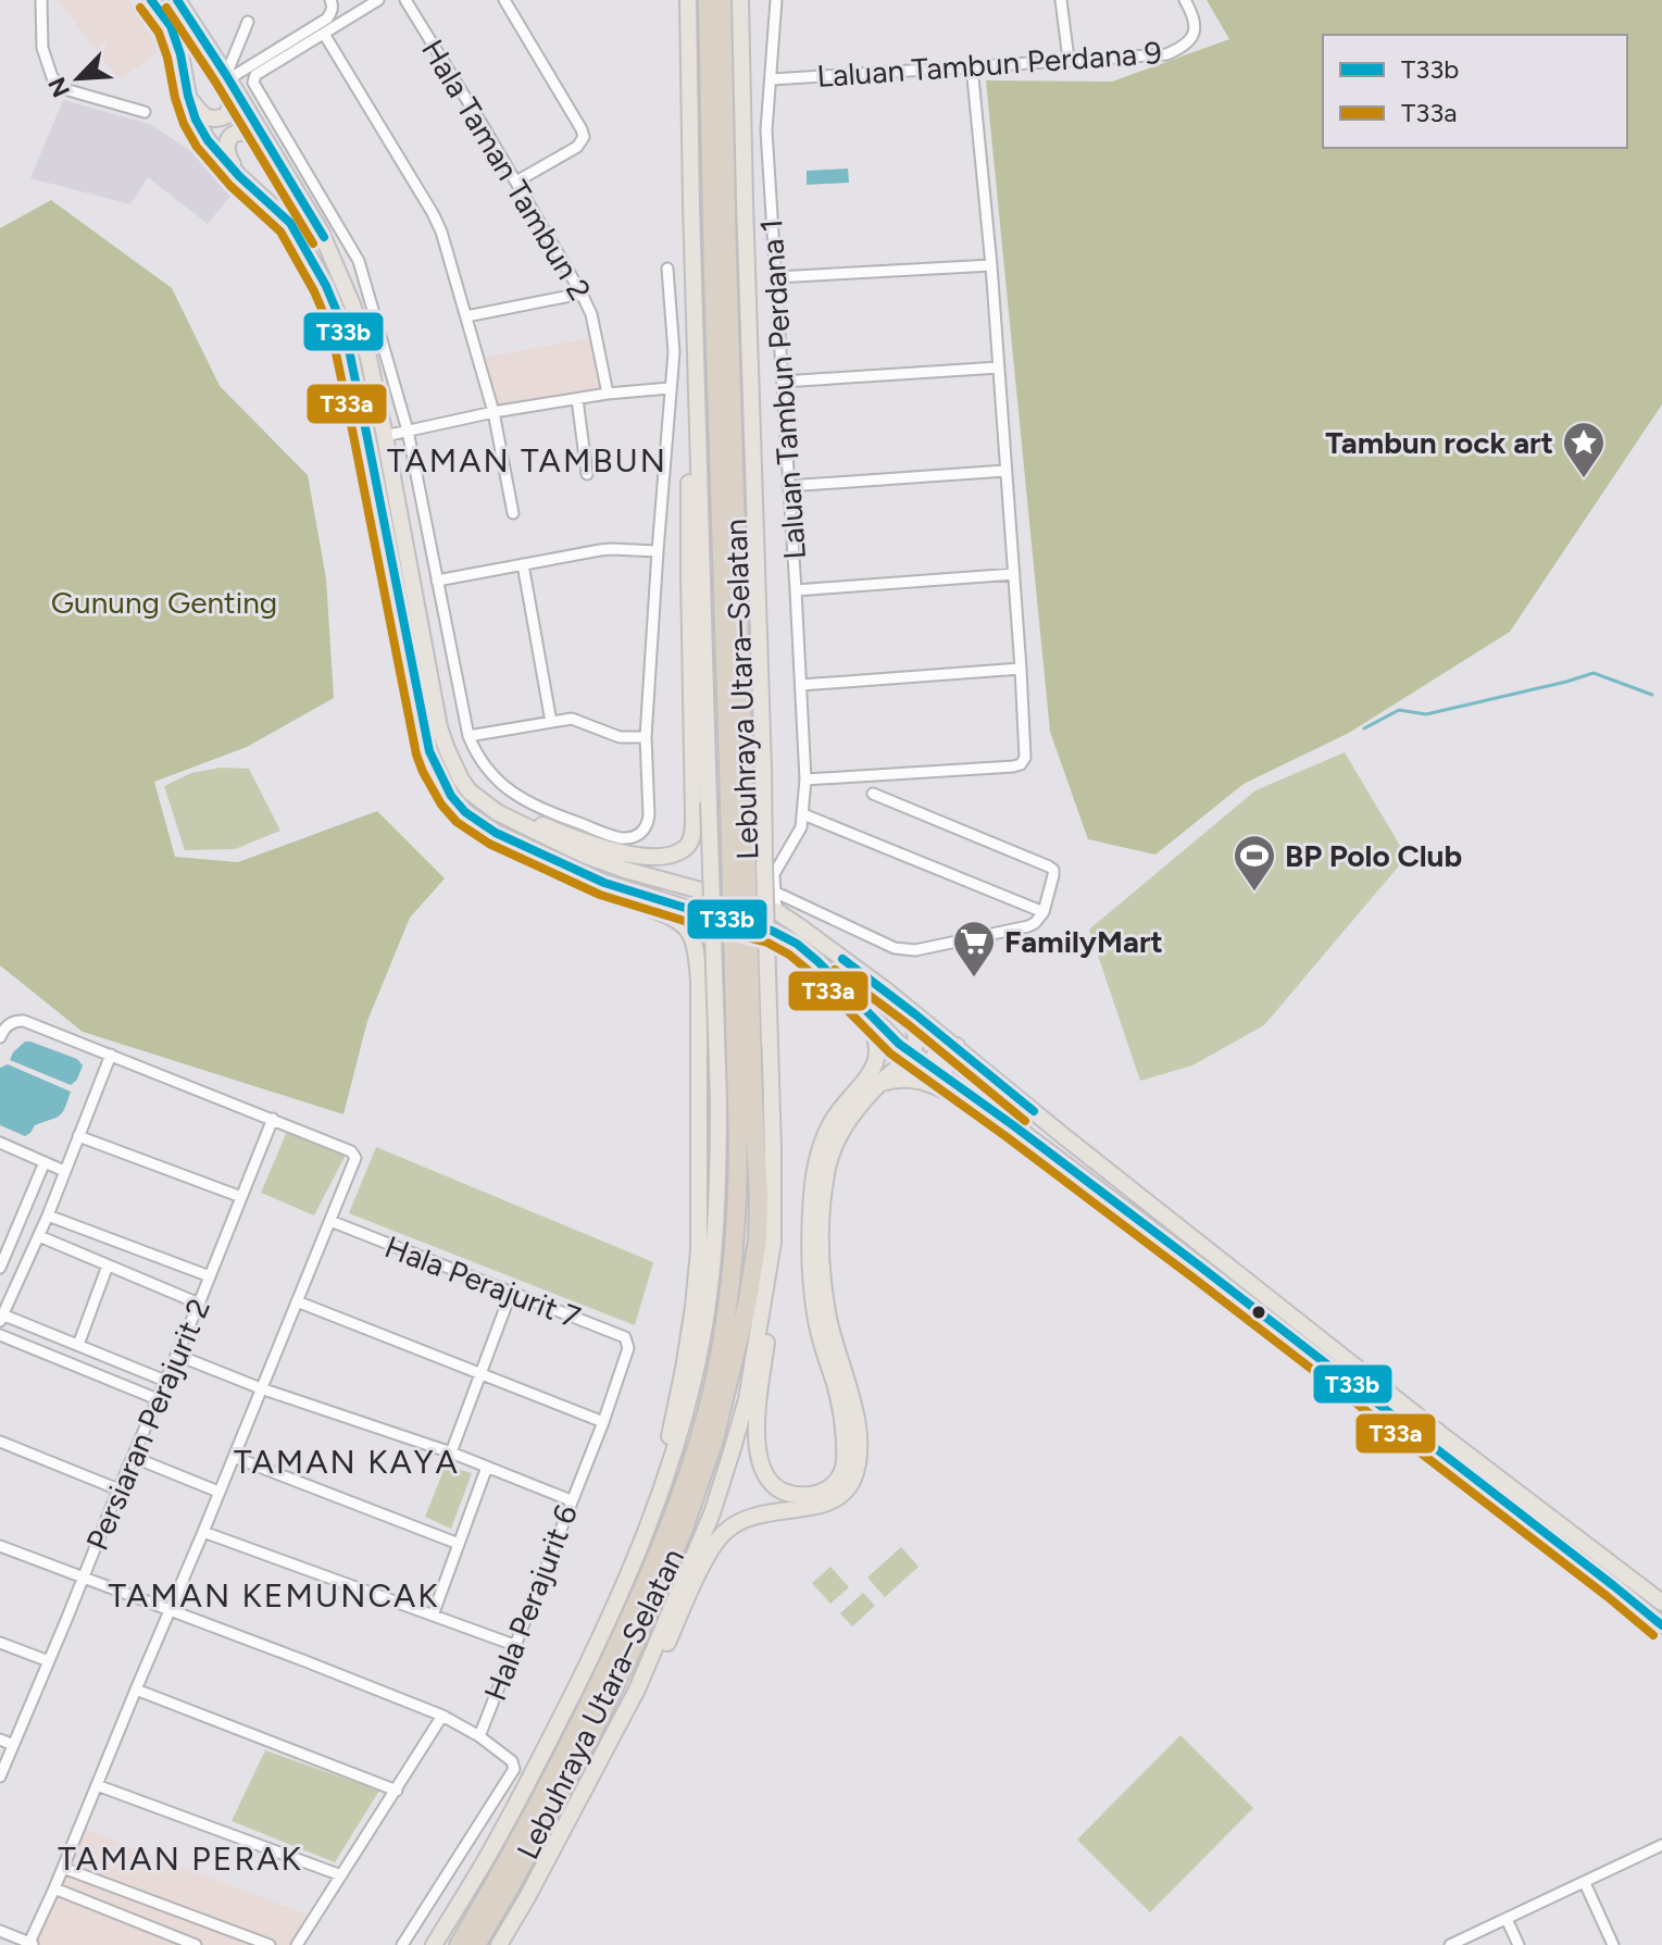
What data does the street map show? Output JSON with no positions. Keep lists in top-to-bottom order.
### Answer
{
  "streets": {
    "highway": ["Lebuhraya Utara–Selatan"],
    "street": [
      "Laluan Tambun Perdana 9",
      "Hala Taman Tambun 2",
      "Laluan Tambun Perdana 1",
      "Hala Perajurit 7",
      "Persiaran Perajurit 2",
      "Hala Perajurit 6"
    ]
  },
  "crossings": [
    ["Laluan Tambun Perdana 9", "Laluan Tambun Perdana 1"],
    ["Hala Perajurit 7", "Hala Perajurit 6"]
  ],
  "districts": [
    "TAMAN TAMBUN",
    "TAMAN KAYA",
    "TAMAN KEMUNCAK",
    "TAMAN PERAK"
  ],
  "parks": ["Gunung Genting"],
  "places": {
    "place": ["Tambun rock art"],
    "sports": ["BP Polo Club"],
    "supermarket": ["FamilyMart"]
  },
  "lines": ["transit line T33b", "transit line T33a"],
  "legend": ["T33b", "T33a"],
  "north": "bottom left"
}
